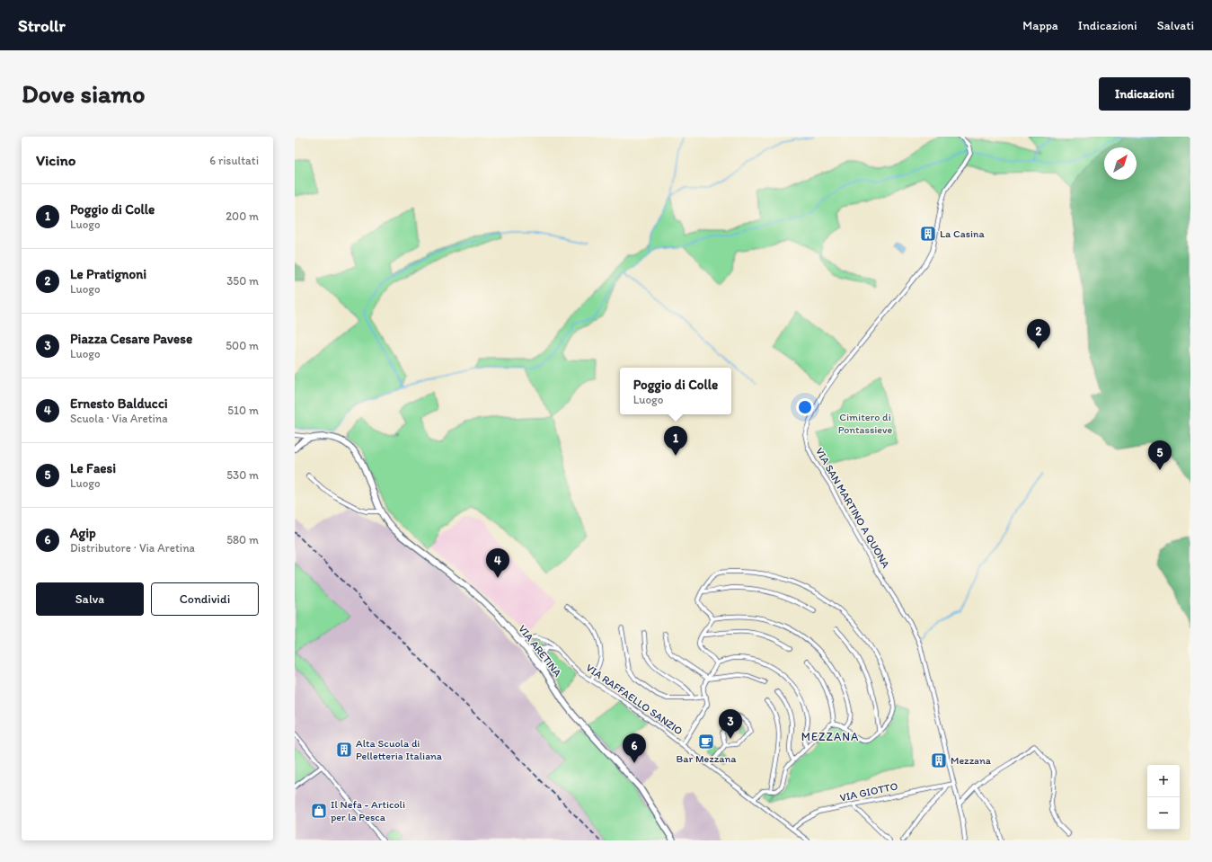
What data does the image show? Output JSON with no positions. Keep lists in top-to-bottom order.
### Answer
{
  "streets": {
    "street": [
      "VIA SAN MARTINO A QUONA",
      "VIA ARETINA",
      "VIA RAFFAELLO SANZIO",
      "VIA GIOTTO"
    ]
  },
  "crossings": [
    ["VIA SAN MARTINO A QUONA", "VIA GIOTTO"],
    ["VIA RAFFAELLO SANZIO", "VIA GIOTTO"]
  ],
  "districts": ["MEZZANA"],
  "parks": ["Cimitero di Pontassieve"],
  "places": {
    "building": ["La Casina", "Alta Scuola di Pelletteria Italiana", "Mezzana"],
    "cafe": ["Bar Mezzana"],
    "shop": ["Il Nefa - Articoli per la Pesca"]
  },
  "north": "top right",
  "page": {
    "header": "Strollr",
    "nav": ["Mappa", "Indicazioni", "Salvati"],
    "buttons": [
      "Indicazioni",
      ["Salva", "Condividi"]
    ],
    "title": "Dove siamo",
    "heading": ["Vicino", "6 risultati"],
    "list": [
      {
        "mark": "1",
        "name": "Poggio di Colle",
        "note": "Luogo",
        "value": "200 m"
      },
      {
        "mark": "2",
        "name": "Le Pratignoni",
        "note": "Luogo",
        "value": "350 m"
      },
      {
        "mark": "3",
        "name": "Piazza Cesare Pavese",
        "note": "Luogo",
        "value": "500 m"
      },
      {
        "mark": "4",
        "name": "Ernesto Balducci",
        "note": "Scuola · Via Aretina",
        "value": "510 m"
      },
      {
        "mark": "5",
        "name": "Le Faesi",
        "note": "Luogo",
        "value": "530 m"
      },
      {
        "mark": "6",
        "name": "Agip",
        "note": "Distributore · Via Aretina",
        "value": "580 m"
      }
    ],
    "pins": [
      "2",
      "1",
      "5",
      "4",
      "3",
      "6"
    ],
    "popup": ["Poggio di Colle", "Luogo"],
    "map_buttons": ["+", "−"]
  }
}
